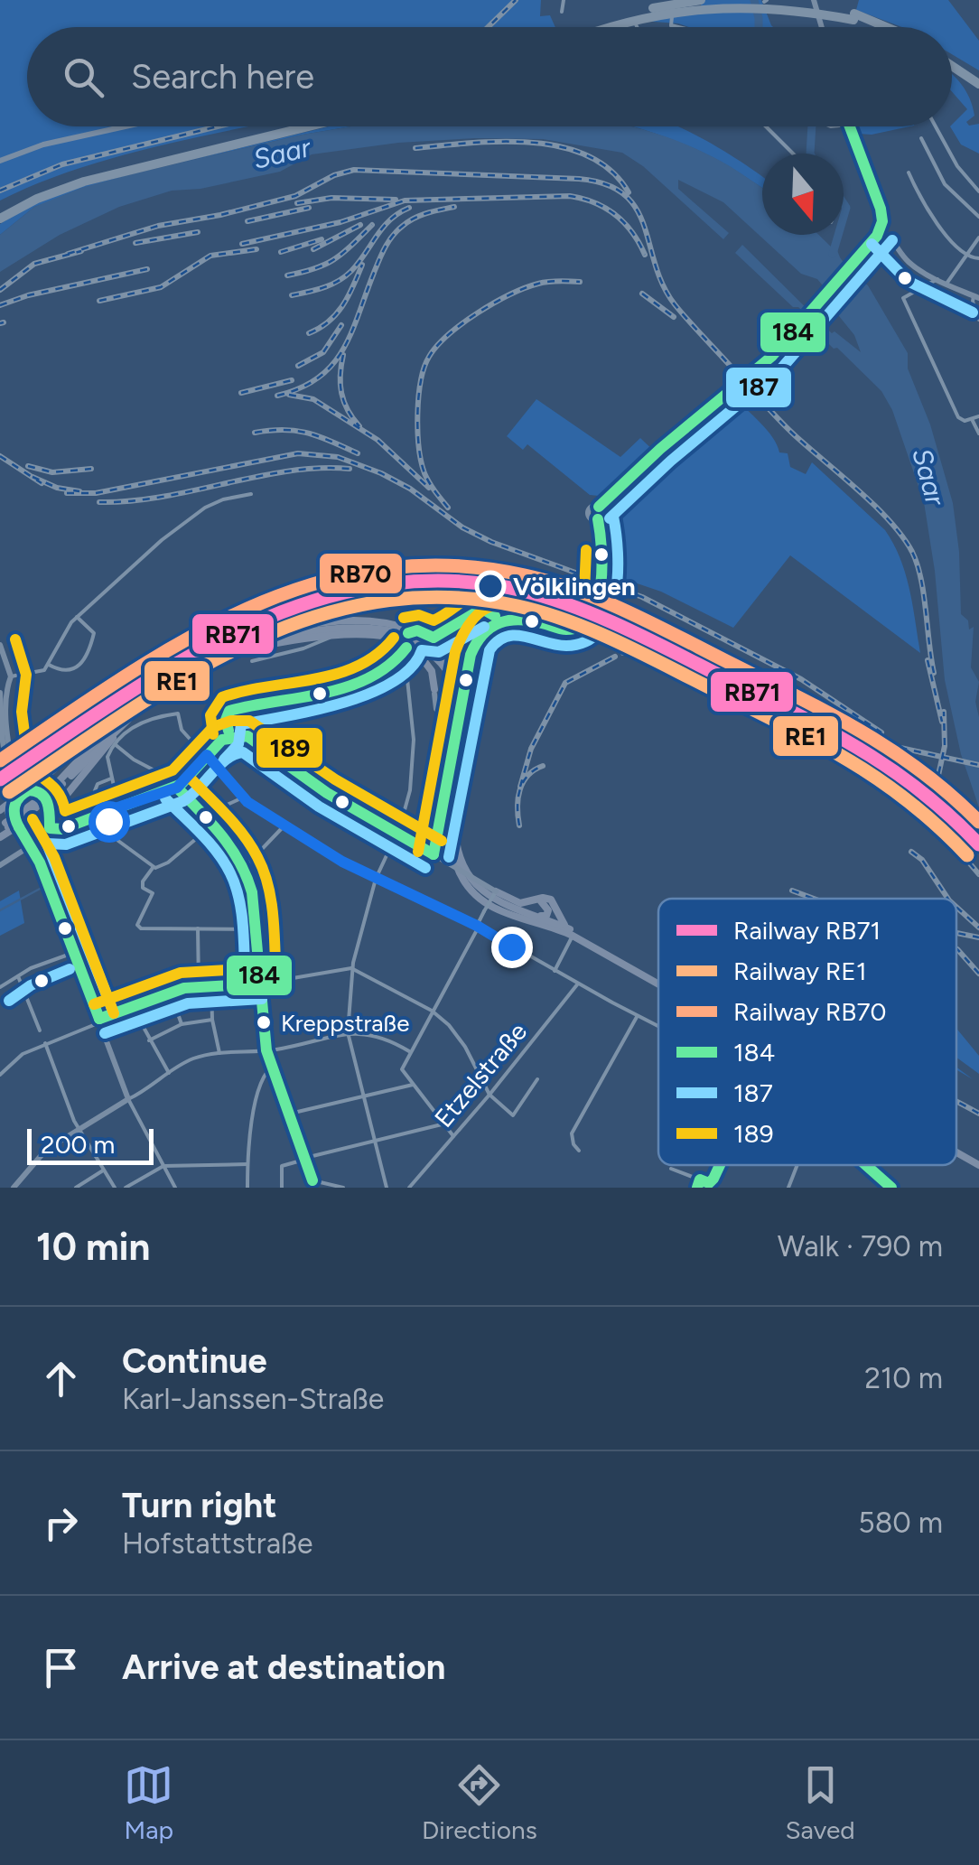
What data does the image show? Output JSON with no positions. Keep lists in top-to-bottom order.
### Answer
{
  "streets": {
    "street": ["Etzelstraße"]
  },
  "water": ["Saar"],
  "places": ["Völklingen", "Kreppstraße"],
  "lines": [
    "transit line 184",
    "transit line 187",
    "transit line 189",
    "rail line RB70",
    "rail line RB71",
    "rail line RE1"
  ],
  "legend": [
    "Railway RB71",
    "Railway RE1",
    "Railway RB70",
    "184",
    "187",
    "189"
  ],
  "scale_bar": "200 m",
  "north": "bottom",
  "page": {
    "search": "Search here",
    "scale": "200 m",
    "heading": ["10 min", "Walk · 790 m"],
    "list": [
      ["Continue", "Karl-Janssen-Straße", "210 m"],
      ["Turn right", "Hofstattstraße", "580 m"],
      "Arrive at destination"
    ],
    "nav": ["Map", "Directions", "Saved"]
  }
}
